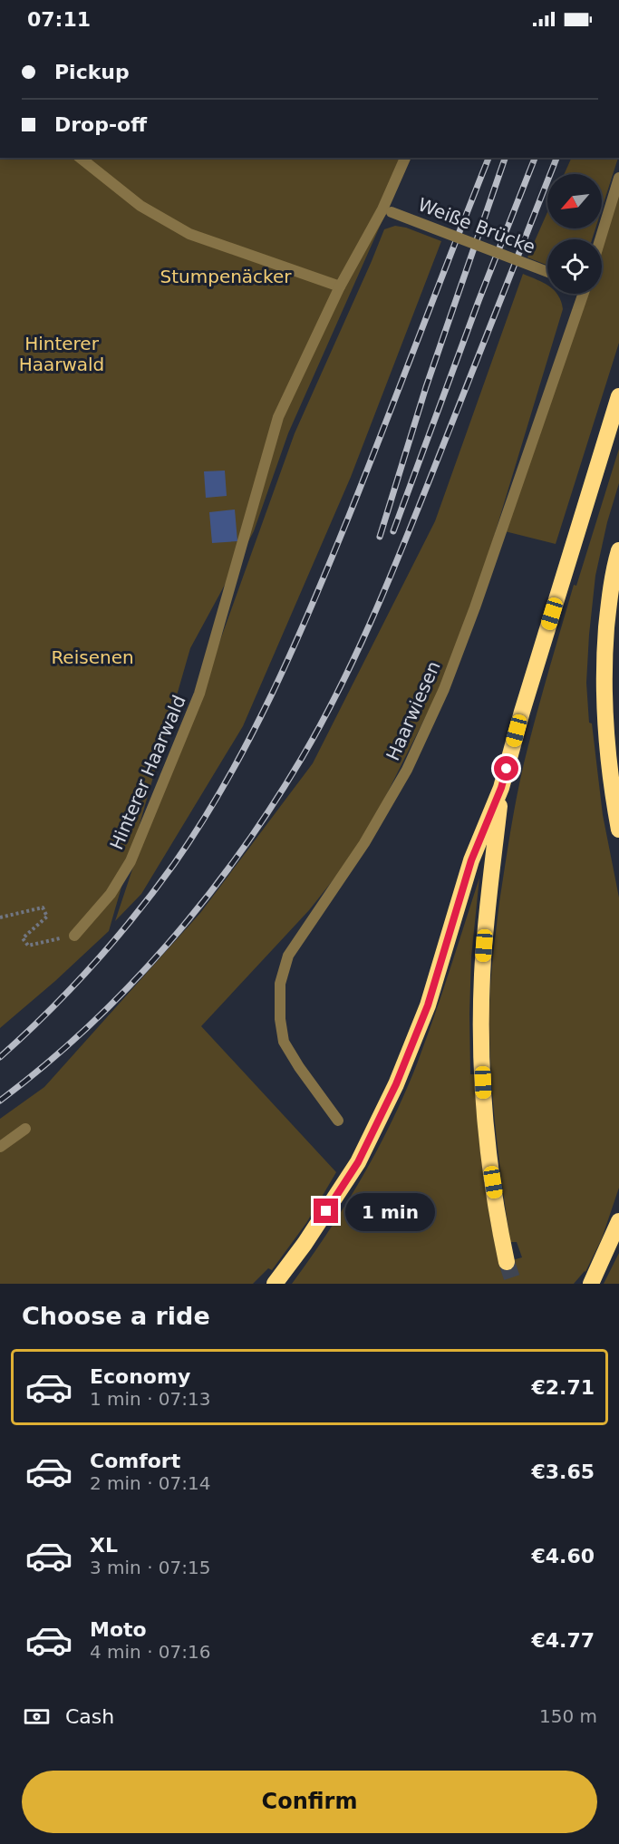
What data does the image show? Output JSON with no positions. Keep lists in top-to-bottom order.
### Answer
{
  "streets": {
    "lane": ["Weiße Brücke", "Haarwiesen", "Hinterer Haarwald"]
  },
  "crossings": [
    ["Weiße Brücke", "Hinterer Haarwald"]
  ],
  "parks": ["Stumpenäcker", "Hinterer Haarwald", "Reisenen"],
  "north": "bottom left",
  "page": {
    "status": "07:11",
    "banner": ["Pickup", "Drop-off"],
    "bubble": "1 min",
    "heading": "Choose a ride",
    "list": [
      {
        "name": "Economy",
        "note": "1 min · 07:13",
        "value": "€2.71"
      },
      {
        "name": "Comfort",
        "note": "2 min · 07:14",
        "value": "€3.65"
      },
      {
        "name": "XL",
        "note": "3 min · 07:15",
        "value": "€4.60"
      },
      {
        "name": "Moto",
        "note": "4 min · 07:16",
        "value": "€4.77"
      }
    ],
    "pay": ["Cash", "150 m"],
    "buttons": "Confirm"
  }
}
